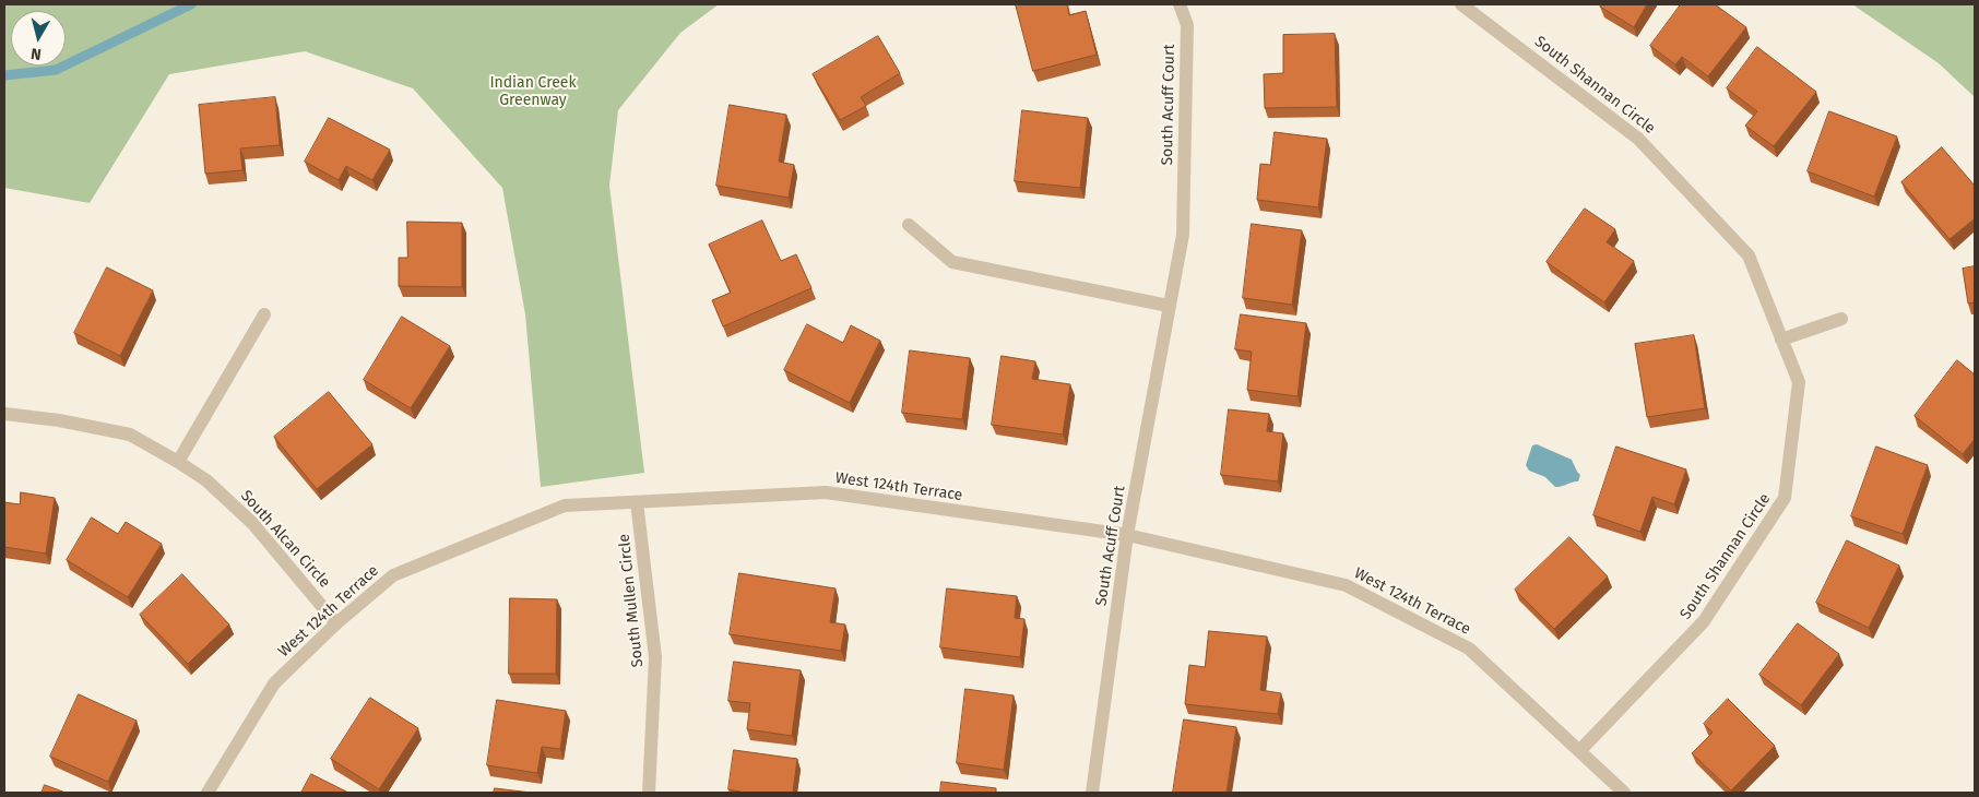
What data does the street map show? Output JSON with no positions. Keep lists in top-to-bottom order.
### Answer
{
  "streets": {
    "street": [
      "South Shannan Circle",
      "South Acuff Court",
      "West 124th Terrace",
      "South Alcan Circle",
      "South Mullen Circle"
    ]
  },
  "crossings": [
    ["South Shannan Circle", "West 124th Terrace"],
    ["South Acuff Court", "West 124th Terrace"],
    ["West 124th Terrace", "South Alcan Circle"],
    ["West 124th Terrace", "South Mullen Circle"]
  ],
  "parks": ["Indian Creek Greenway"],
  "north": "bottom"
}
